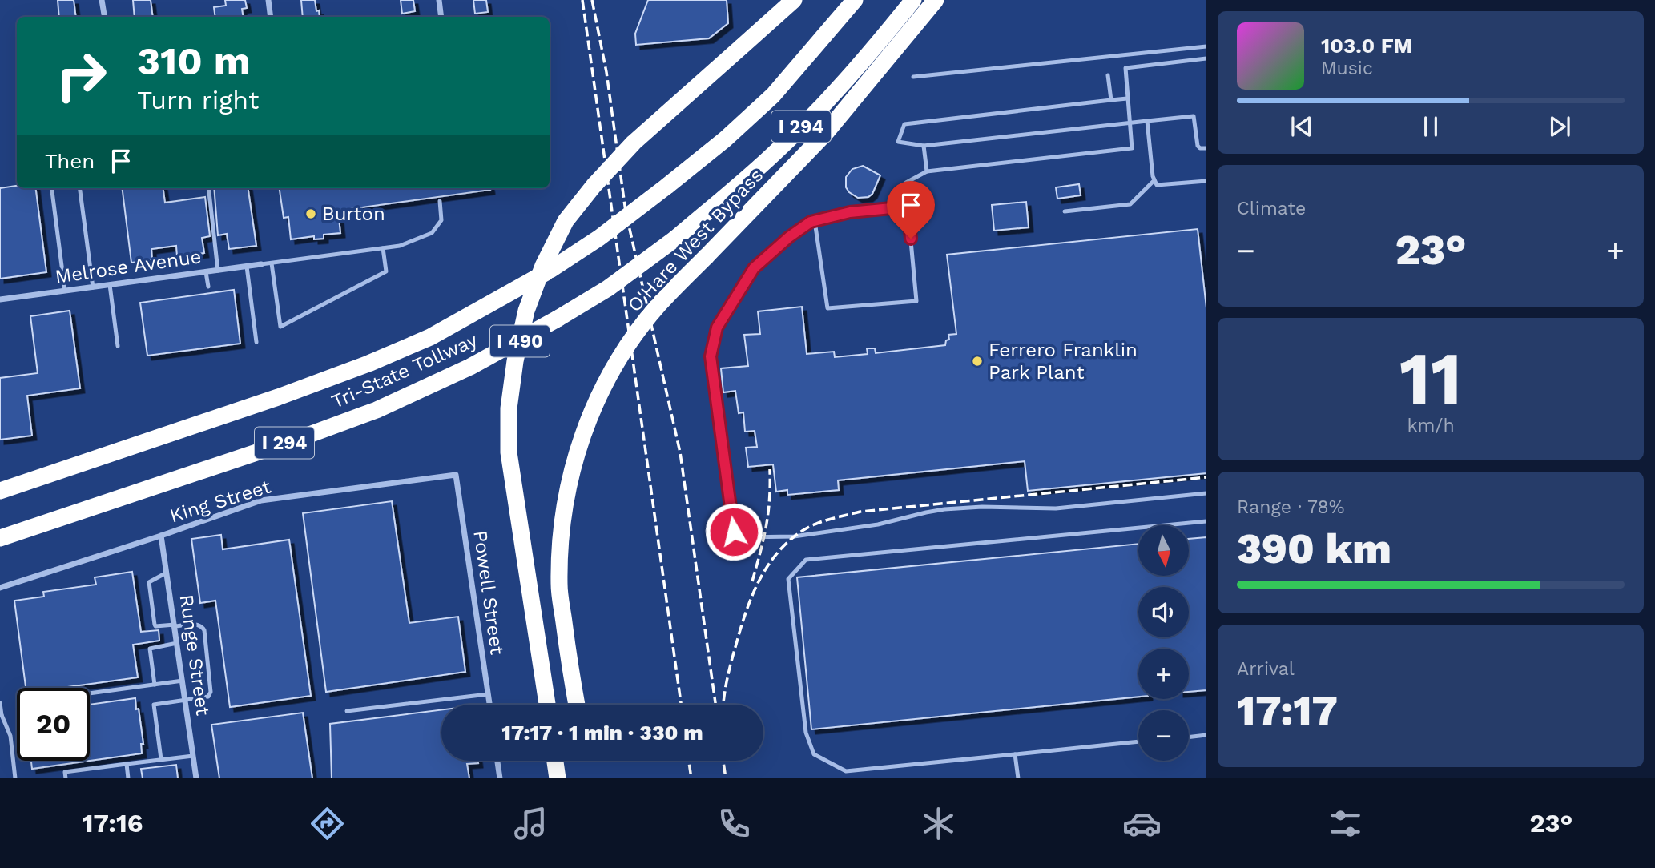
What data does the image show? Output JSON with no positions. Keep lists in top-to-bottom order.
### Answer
{
  "streets": {
    "highway": [
      "I 294",
      "O'Hare West Bypass",
      "I 490",
      "Tri-State Tollway"
    ],
    "street": [
      "Melrose Avenue",
      "King Street",
      "Powell Street",
      "Runge Street"
    ]
  },
  "crossings": [
    ["King Street", "Powell Street"],
    ["King Street", "Runge Street"]
  ],
  "places": ["Burton", "Ferrero Franklin Park Plant"],
  "north": "bottom",
  "page": {
    "turn": ["310 m", "Turn right"],
    "song": ["103.0 FM", "Music"],
    "then": "Then",
    "tile": [
      "Climate",
      ["11", "km/h"],
      ["Range · 78%", "390 km"],
      ["Arrival", "17:17"]
    ],
    "heat": ["−", "23°", "+"],
    "map_buttons": ["+", "−"],
    "limit": "20",
    "trip": "17:17 · 1 min · 330 m",
    "tabs": ["17:16", "23°"]
  }
}
